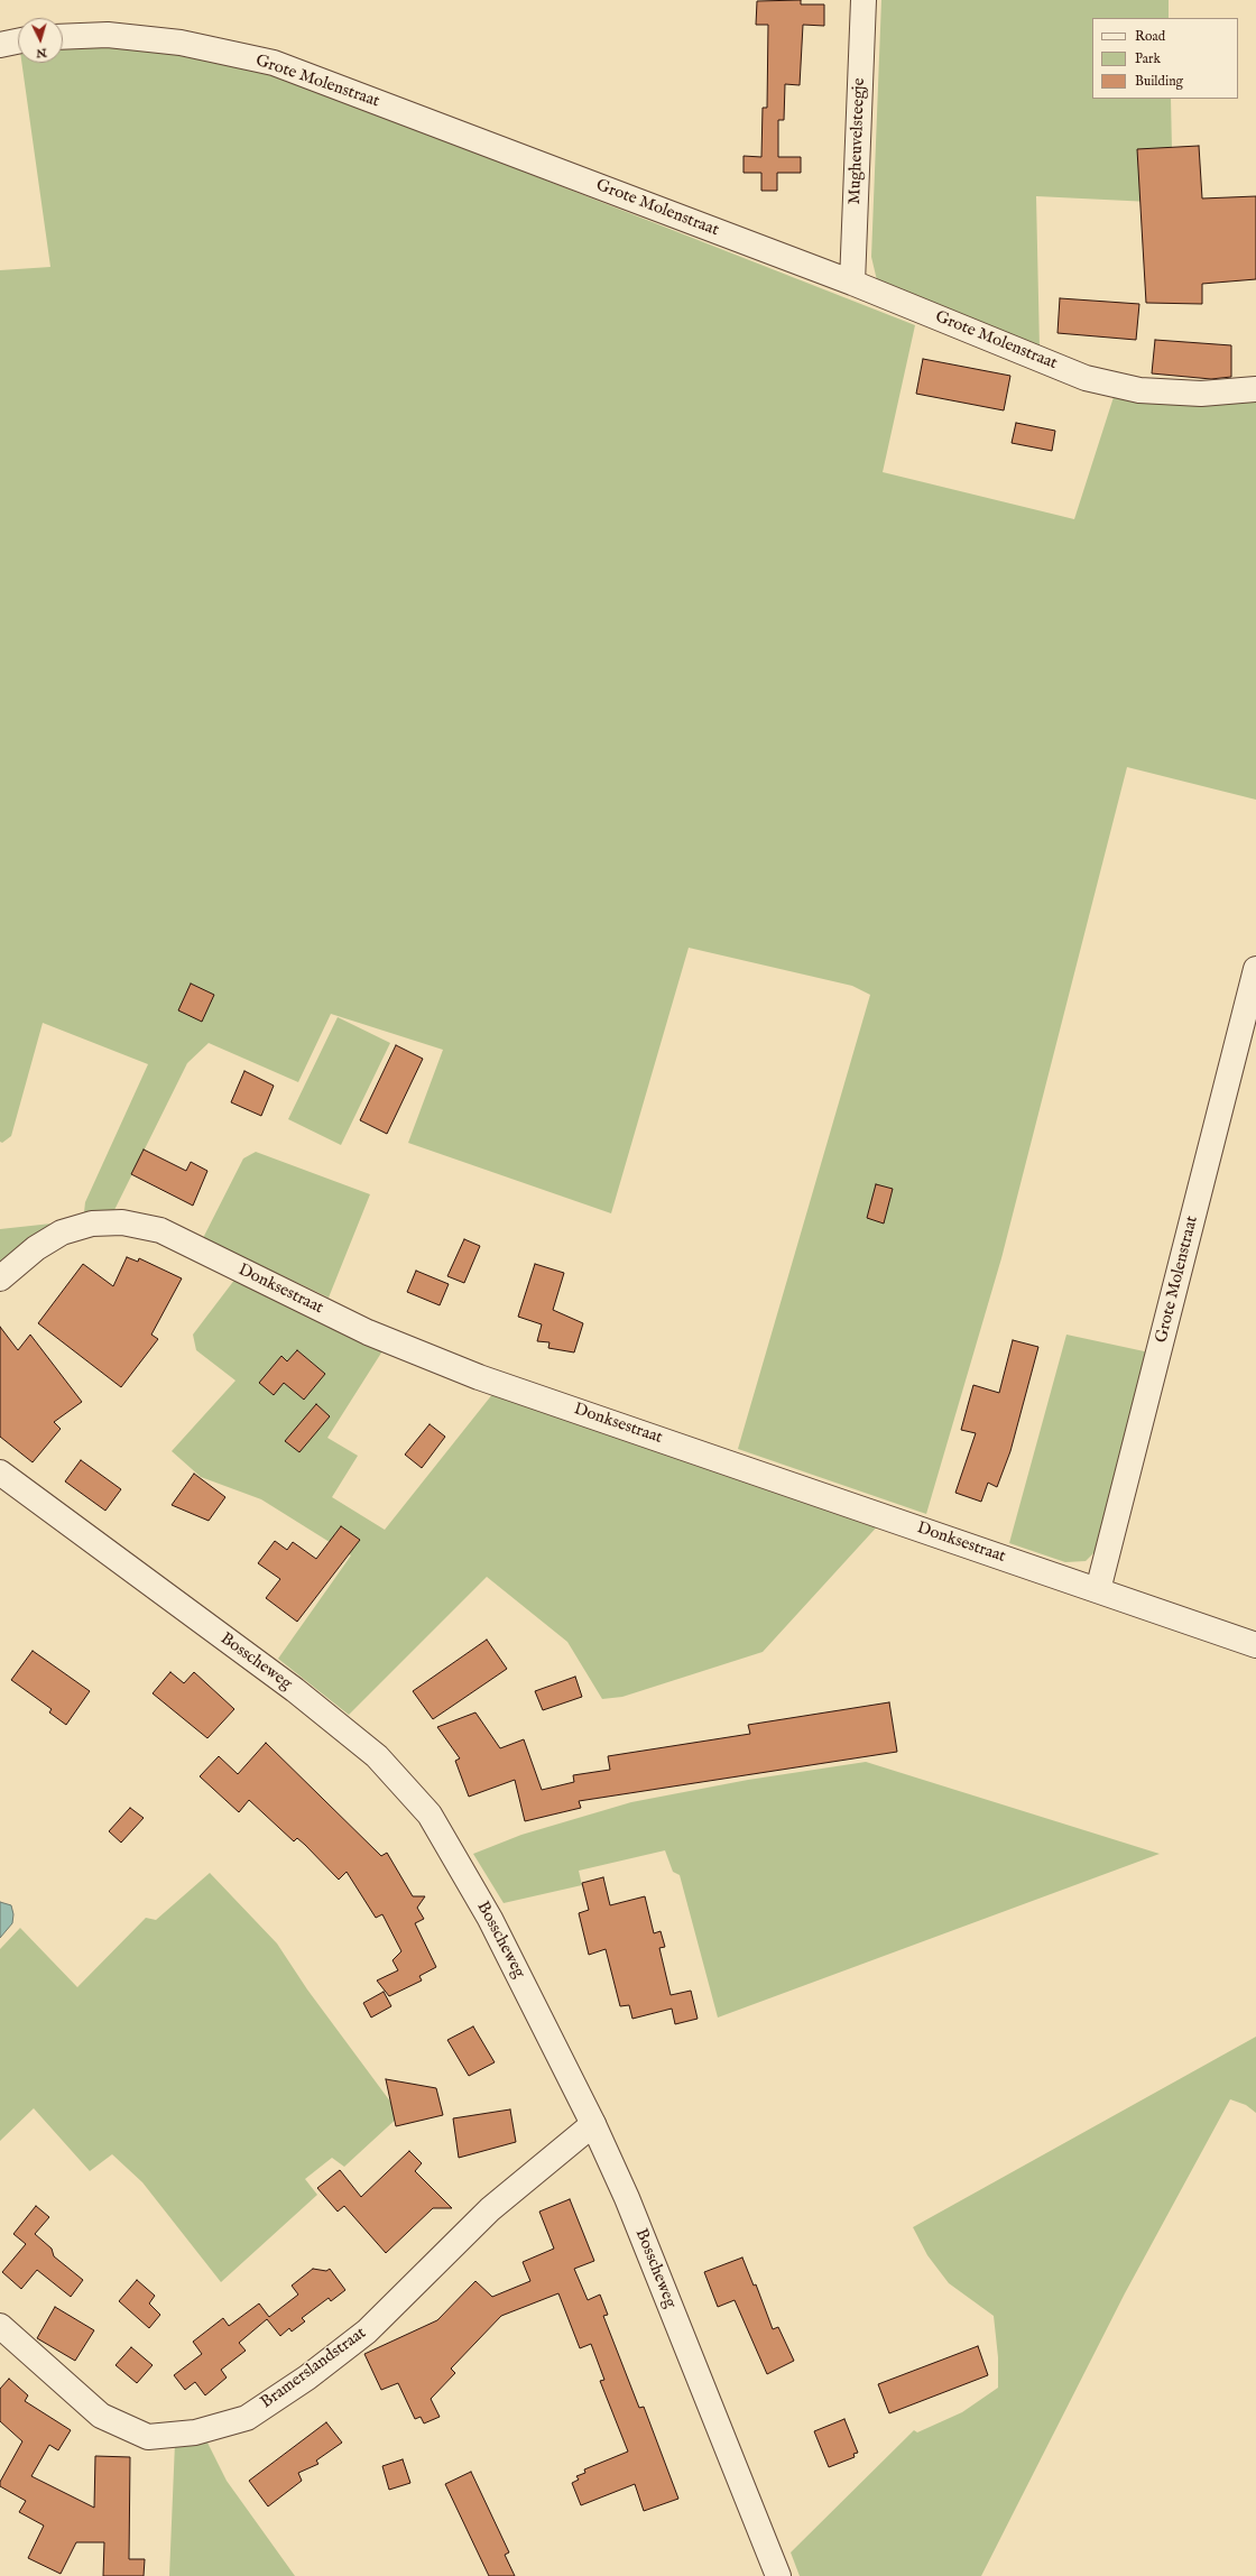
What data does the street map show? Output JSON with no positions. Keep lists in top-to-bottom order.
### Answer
{
  "streets": {
    "street": [
      "Grote Molenstraat",
      "Mugheuvelsteegje",
      "Donksestraat",
      "Bosscheweg",
      "Bramerslandstraat"
    ]
  },
  "crossings": [
    ["Grote Molenstraat", "Mugheuvelsteegje"],
    ["Grote Molenstraat", "Donksestraat"],
    ["Bosscheweg", "Bramerslandstraat"]
  ],
  "legend": ["Road", "Park", "Building"],
  "north": "bottom"
}
